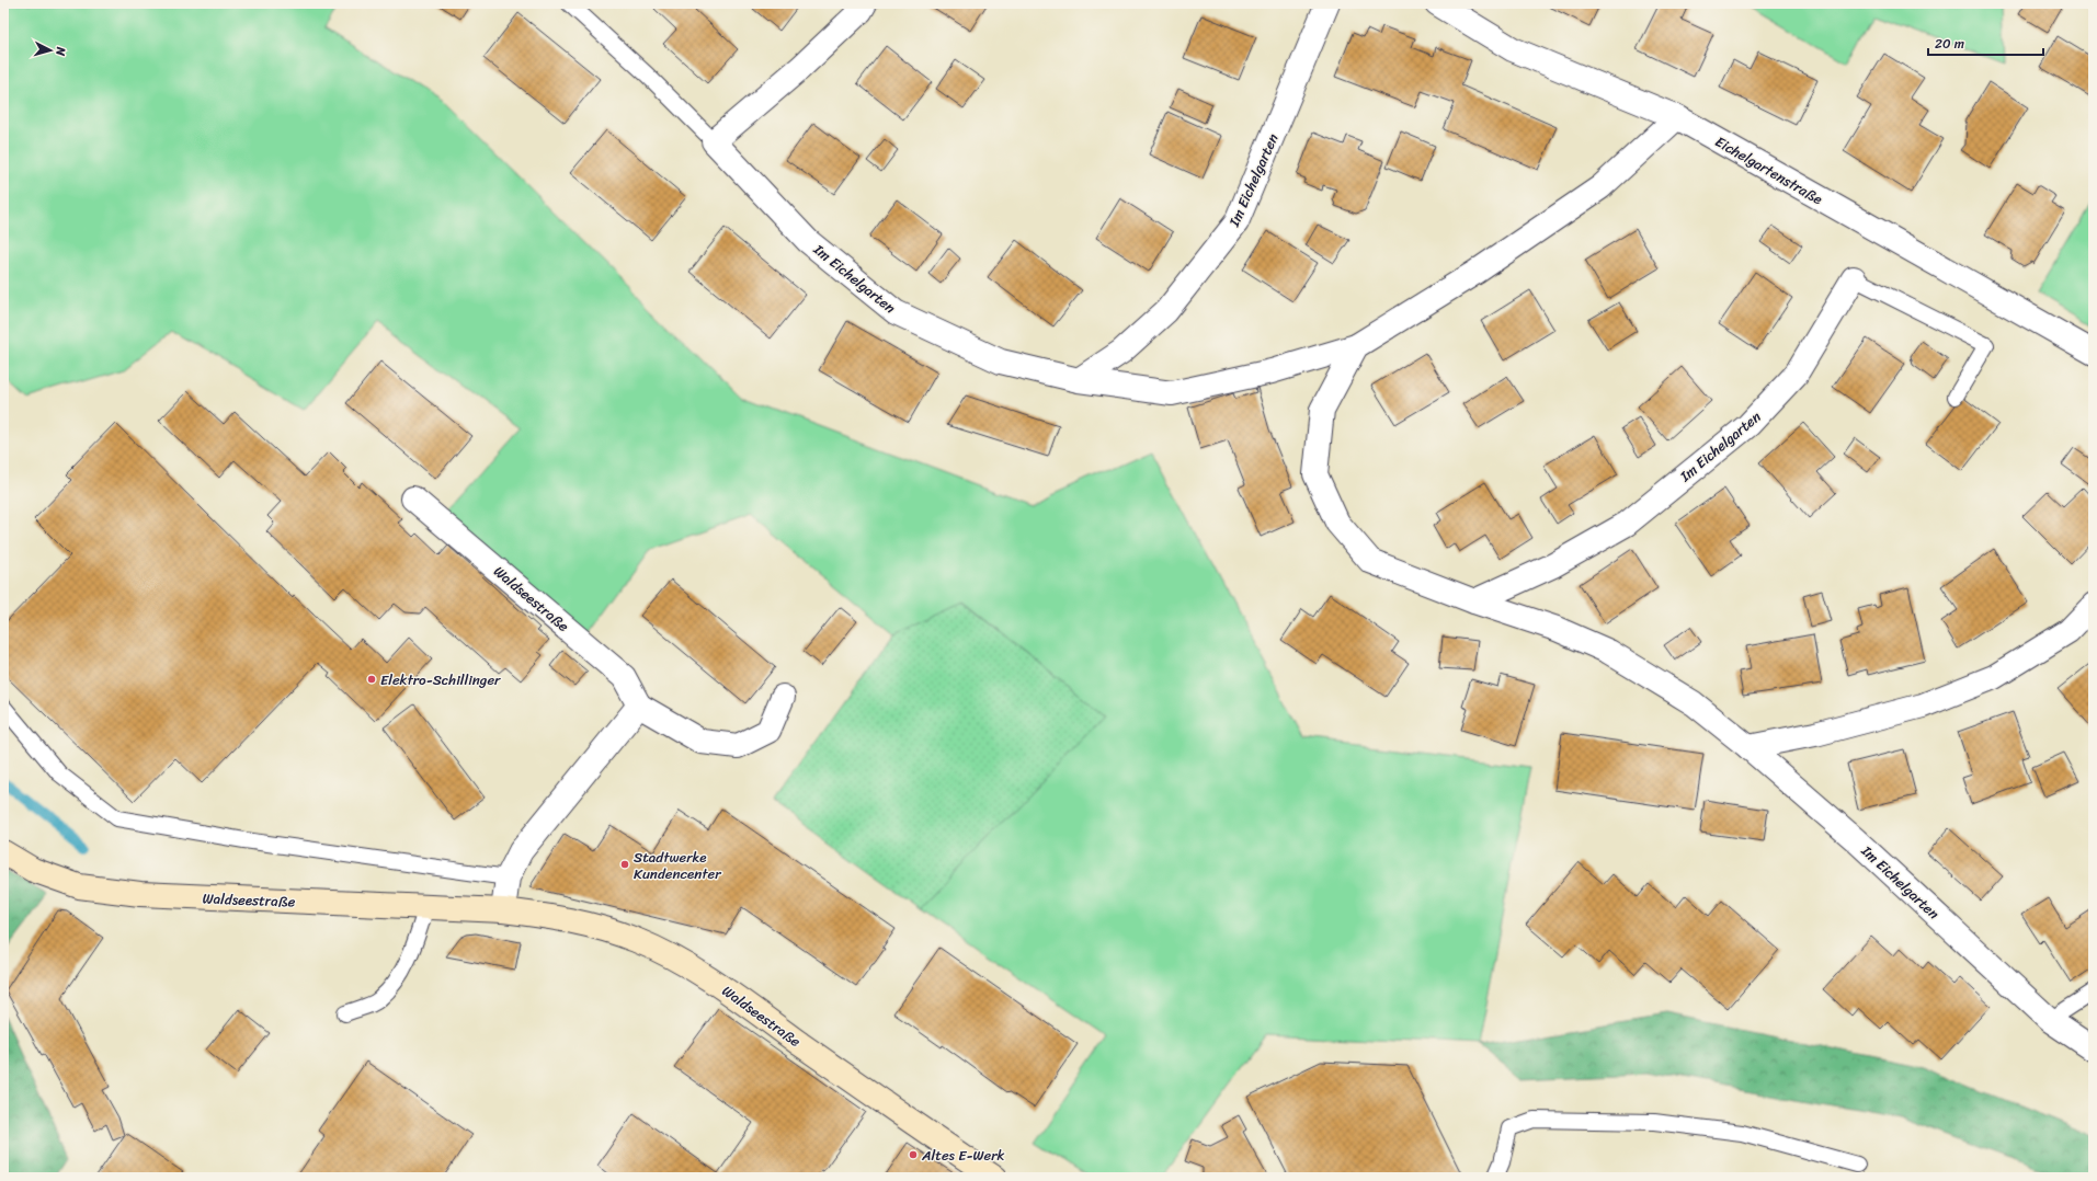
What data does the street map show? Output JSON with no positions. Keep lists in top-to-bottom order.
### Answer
{
  "streets": {
    "street": ["Eichelgartenstraße", "Im Eichelgarten", "Waldseestraße"]
  },
  "crossings": [
    ["Eichelgartenstraße", "Im Eichelgarten"]
  ],
  "places": ["Elektro-Schillinger", "Stadtwerke Kundencenter", "Altes E-Werk"],
  "scale_bar": "20 m",
  "north": "right"
}
